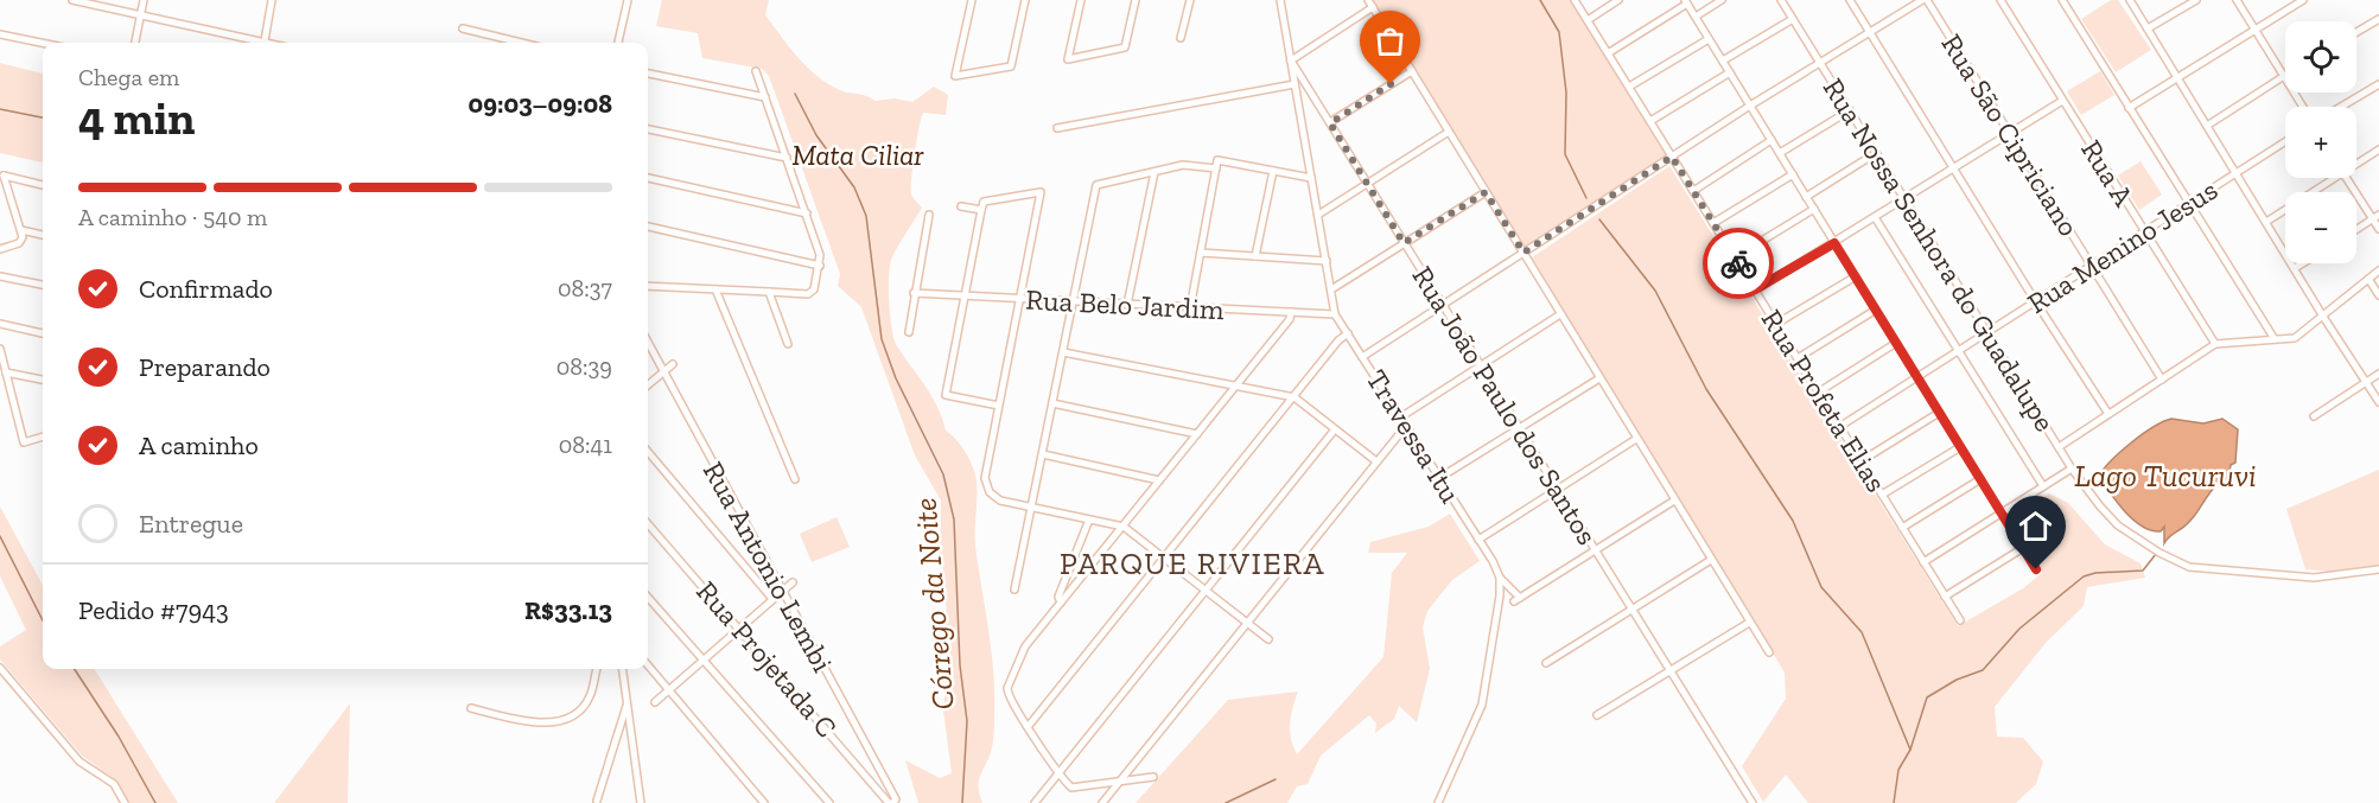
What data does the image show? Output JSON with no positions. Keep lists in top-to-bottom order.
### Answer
{
  "streets": {
    "street": [
      "Rua São Cipriciano",
      "Rua A",
      "Rua Menino Jesus",
      "Rua Nossa Senhora do Guadalupe",
      "Rua Belo Jardim",
      "Rua Profeta Elias",
      "Rua João Paulo dos Santos",
      "Travessa Itu",
      "Rua Antonio Lembi",
      "Rua Projetada C"
    ]
  },
  "crossings": [
    ["Rua São Cipriciano", "Rua Menino Jesus"],
    ["Rua A", "Rua Menino Jesus"],
    ["Rua Menino Jesus", "Rua Nossa Senhora do Guadalupe"],
    ["Rua Menino Jesus", "Rua Profeta Elias"],
    ["Rua Belo Jardim", "Travessa Itu"],
    ["Rua João Paulo dos Santos", "Travessa Itu"],
    ["Rua Antonio Lembi", "Rua Projetada C"]
  ],
  "districts": ["PARQUE RIVIERA"],
  "water": ["Lago Tucuruvi", "Córrego da Noite"],
  "parks": ["Mata Ciliar"],
  "page": {
    "map_buttons": ["+", "−"],
    "heading": ["4 min", "Chega em", "09:03–09:08"],
    "panel": ["Pedido #7943", "R$33.13"],
    "bar": "A caminho · 540 m",
    "list": [
      ["Confirmado", "08:37"],
      ["Preparando", "08:39"],
      ["A caminho", "08:41"],
      "Entregue"
    ]
  }
}
